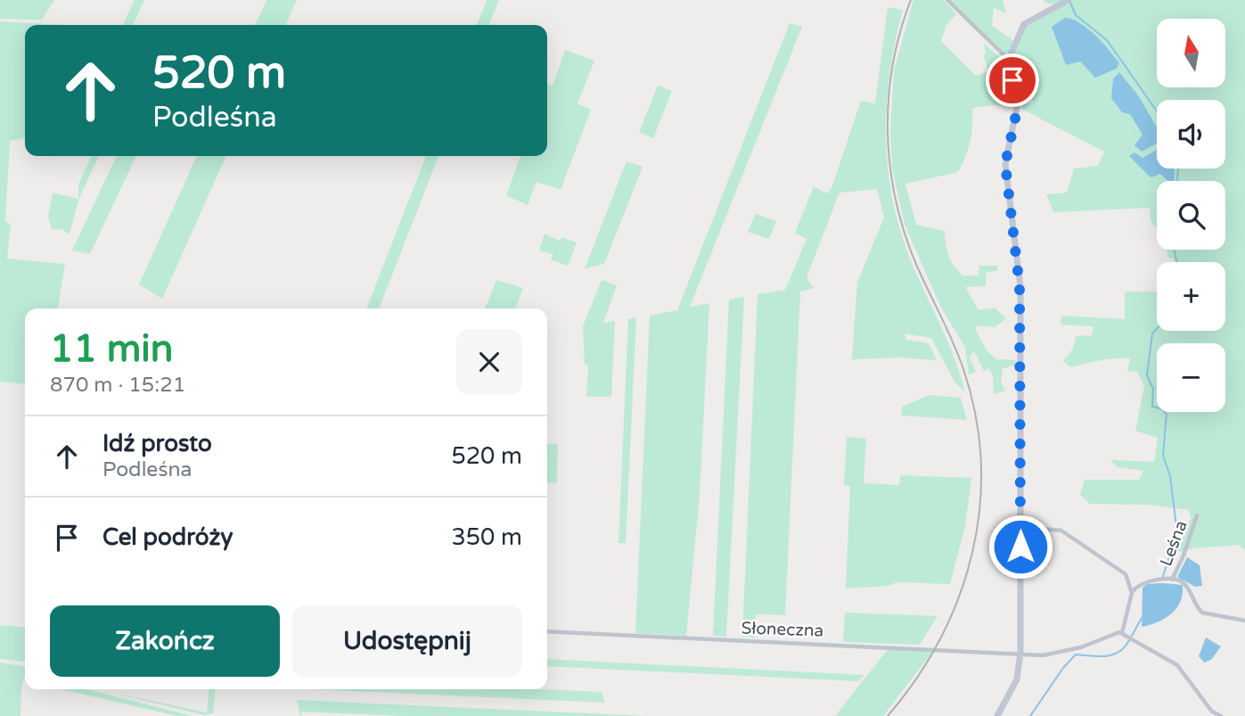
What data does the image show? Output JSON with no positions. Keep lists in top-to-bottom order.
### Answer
{
  "streets": {
    "street": ["Leśna", "Słoneczna"]
  },
  "north": "top",
  "page": {
    "map_buttons": ["+", "−"],
    "turn": ["520 m", "Podleśna"],
    "heading": ["11 min", "870 m · 15:21"],
    "list": [
      {
        "name": "Idź prosto",
        "note": "Podleśna",
        "value": "520 m"
      },
      {
        "name": "Cel podróży",
        "value": "350 m"
      }
    ],
    "buttons": ["Zakończ", "Udostępnij"]
  }
}
